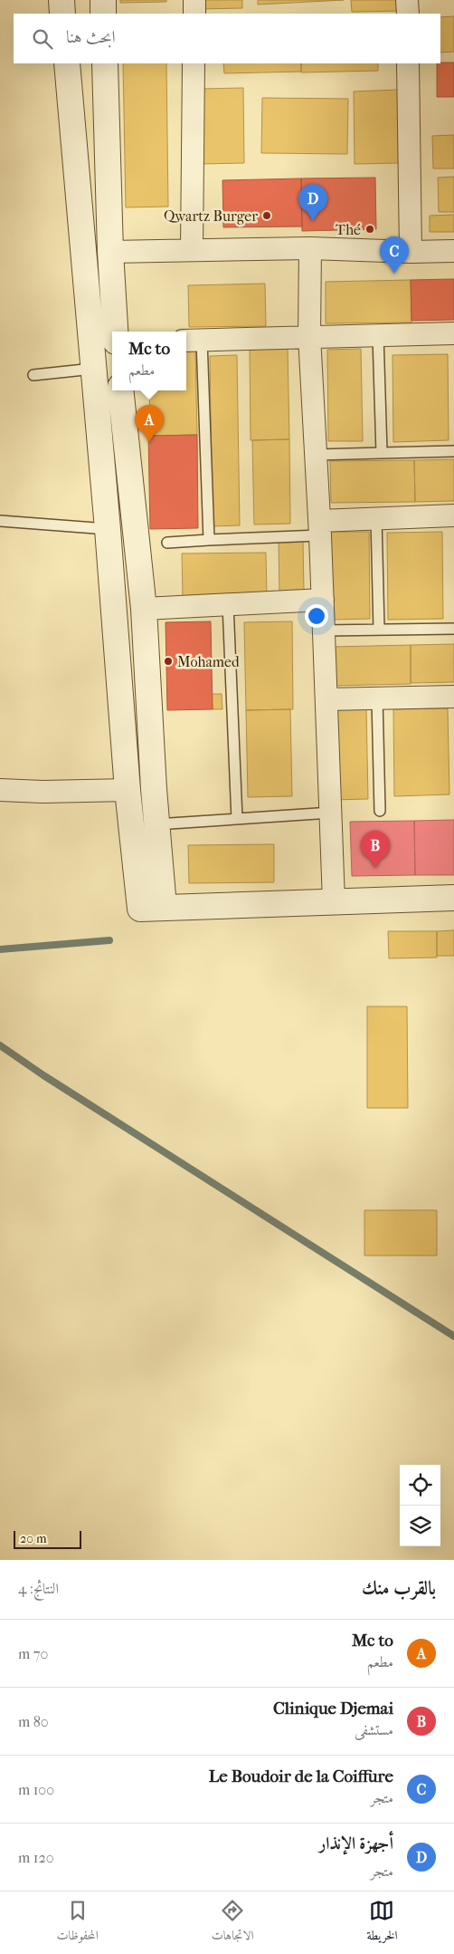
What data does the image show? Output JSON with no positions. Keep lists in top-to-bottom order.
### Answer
{
  "places": ["Qwartz Burger", "Thé", "Mohamed"],
  "scale_bar": "20 m",
  "page": {
    "search": "ابحث هنا",
    "pins": [
      "D",
      "C",
      "A",
      "B"
    ],
    "popup": ["Mc to", "مطعم"],
    "scale": "20 m",
    "heading": ["بالقرب منك", "النتائج: 4"],
    "list": [
      {
        "mark": "A",
        "name": "Mc to",
        "note": "مطعم",
        "value": "70 m"
      },
      {
        "mark": "B",
        "name": "Clinique Djemai",
        "note": "مستشفى",
        "value": "80 m"
      },
      {
        "mark": "C",
        "name": "Le Boudoir de la Coiffure",
        "note": "متجر",
        "value": "100 m"
      },
      {
        "mark": "D",
        "name": "أجهزة الإنذار",
        "note": "متجر",
        "value": "120 m"
      }
    ],
    "nav": ["الخريطة", "الاتجاهات", "المحفوظات"]
  }
}
